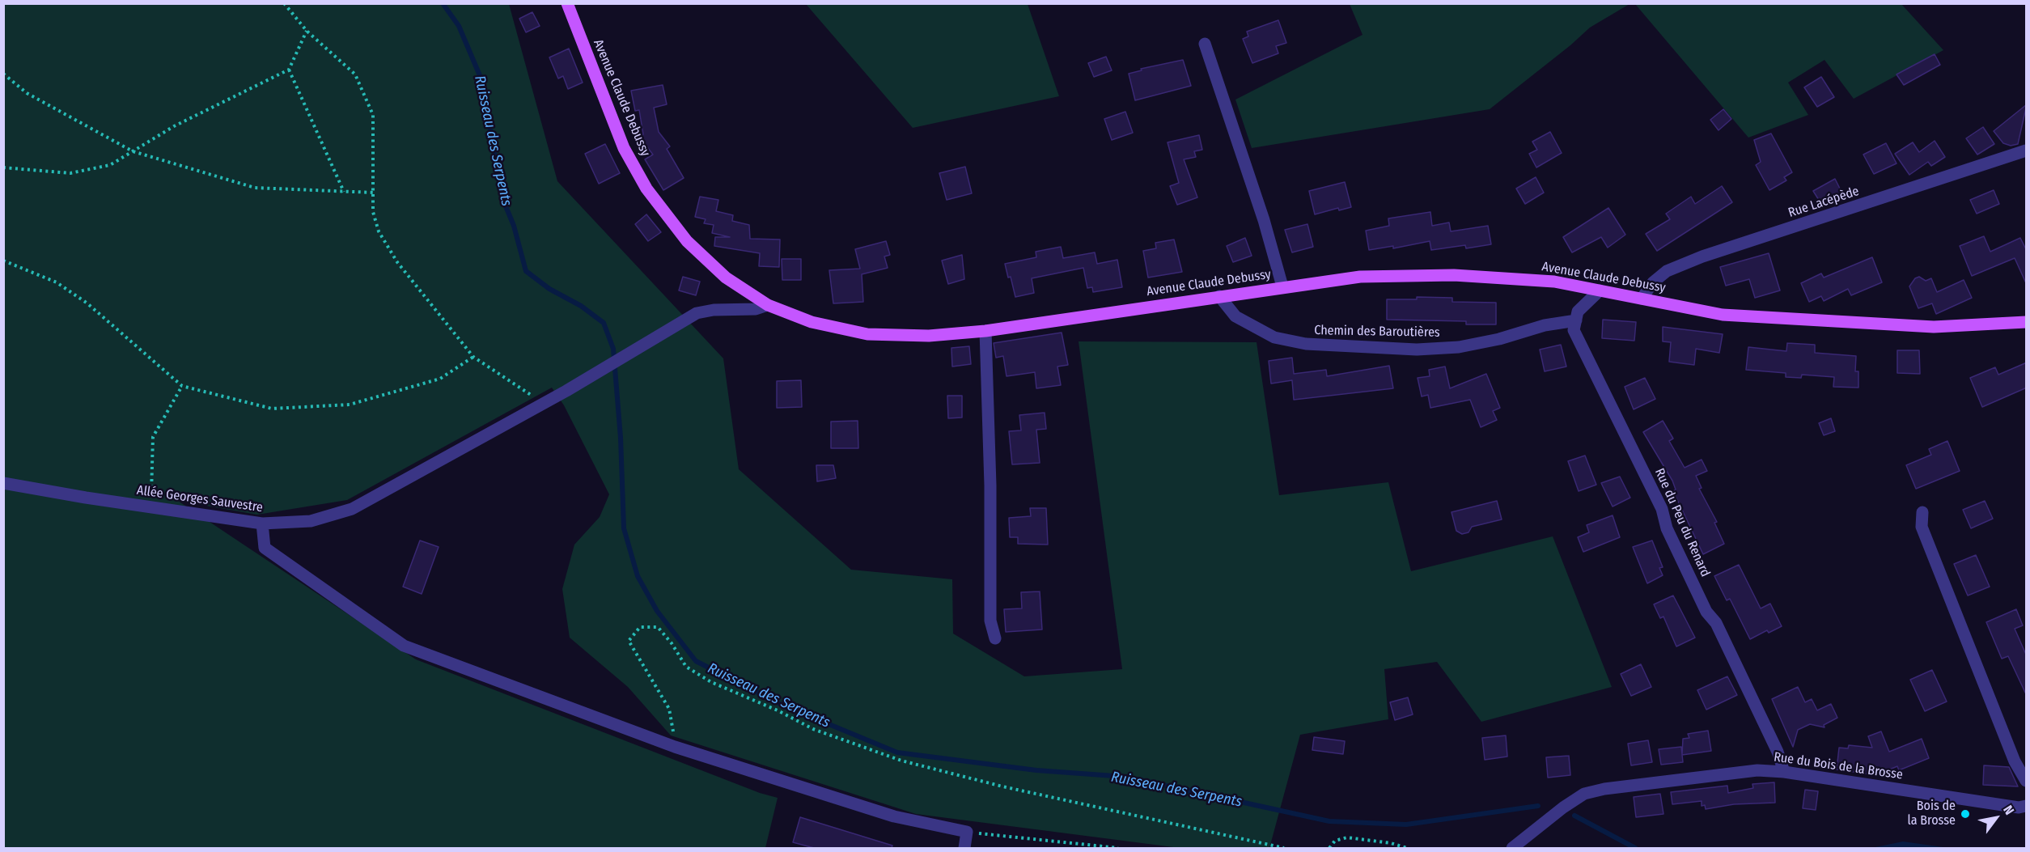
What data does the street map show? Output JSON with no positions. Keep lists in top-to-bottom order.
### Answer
{
  "streets": {
    "main road": ["Avenue Claude Debussy"],
    "street": [
      "Rue Lacépède",
      "Chemin des Baroutières",
      "Allée Georges Sauvestre",
      "Rue du Peu du Renard",
      "Rue du Bois de la Brosse"
    ]
  },
  "crossings": [
    ["Avenue Claude Debussy", "Rue Lacépède"],
    ["Avenue Claude Debussy", "Chemin des Baroutières"],
    ["Avenue Claude Debussy", "Allée Georges Sauvestre"],
    ["Chemin des Baroutières", "Rue du Peu du Renard"],
    ["Rue du Peu du Renard", "Rue du Bois de la Brosse"]
  ],
  "water": ["Ruisseau des Serpents"],
  "places": ["Bois de la Brosse"],
  "north": "top right"
}
